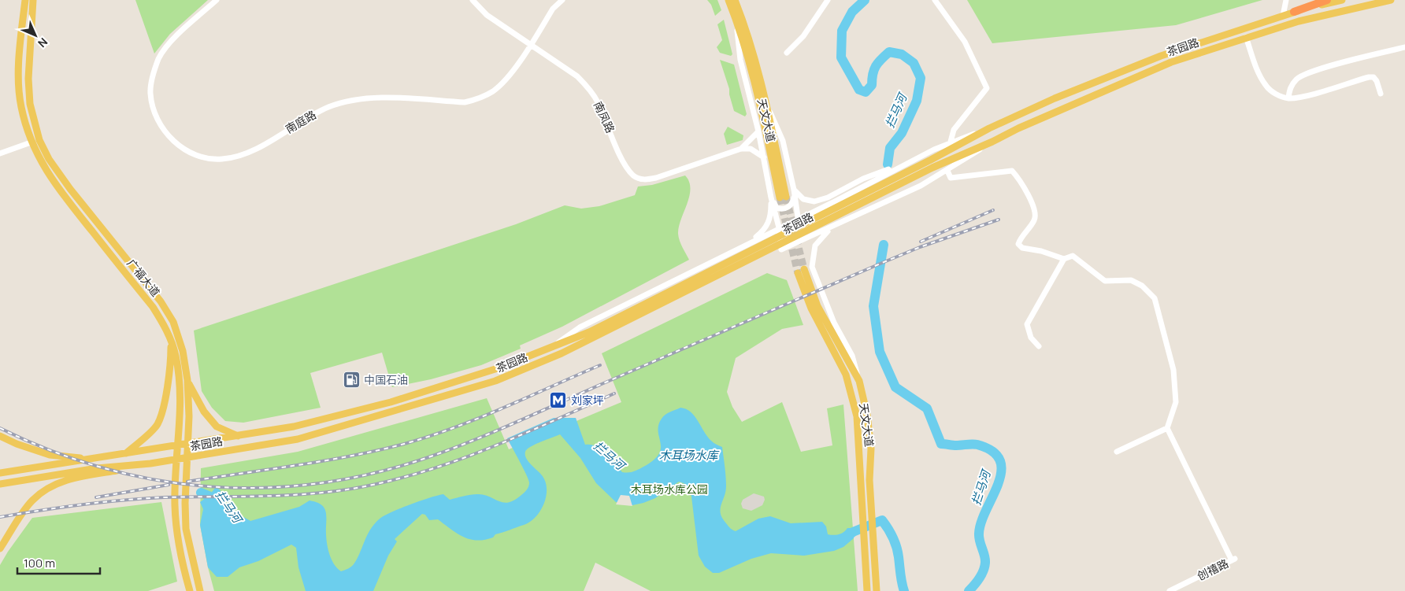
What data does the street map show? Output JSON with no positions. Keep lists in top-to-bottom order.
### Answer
{
  "streets": {
    "main road": ["茶园路", "天文大道", "广福大道"],
    "street": ["南凤路", "南庭路", "创禧路"]
  },
  "crossings": [
    ["茶园路", "天文大道"],
    ["南凤路", "南庭路"]
  ],
  "water": ["拦马河", "木耳场水库"],
  "parks": ["木耳场水库公园"],
  "places": {
    "fuel station": ["中国石油"],
    "metro station": ["刘家坪"]
  },
  "scale_bar": "100 m",
  "north": "bottom right"
}
